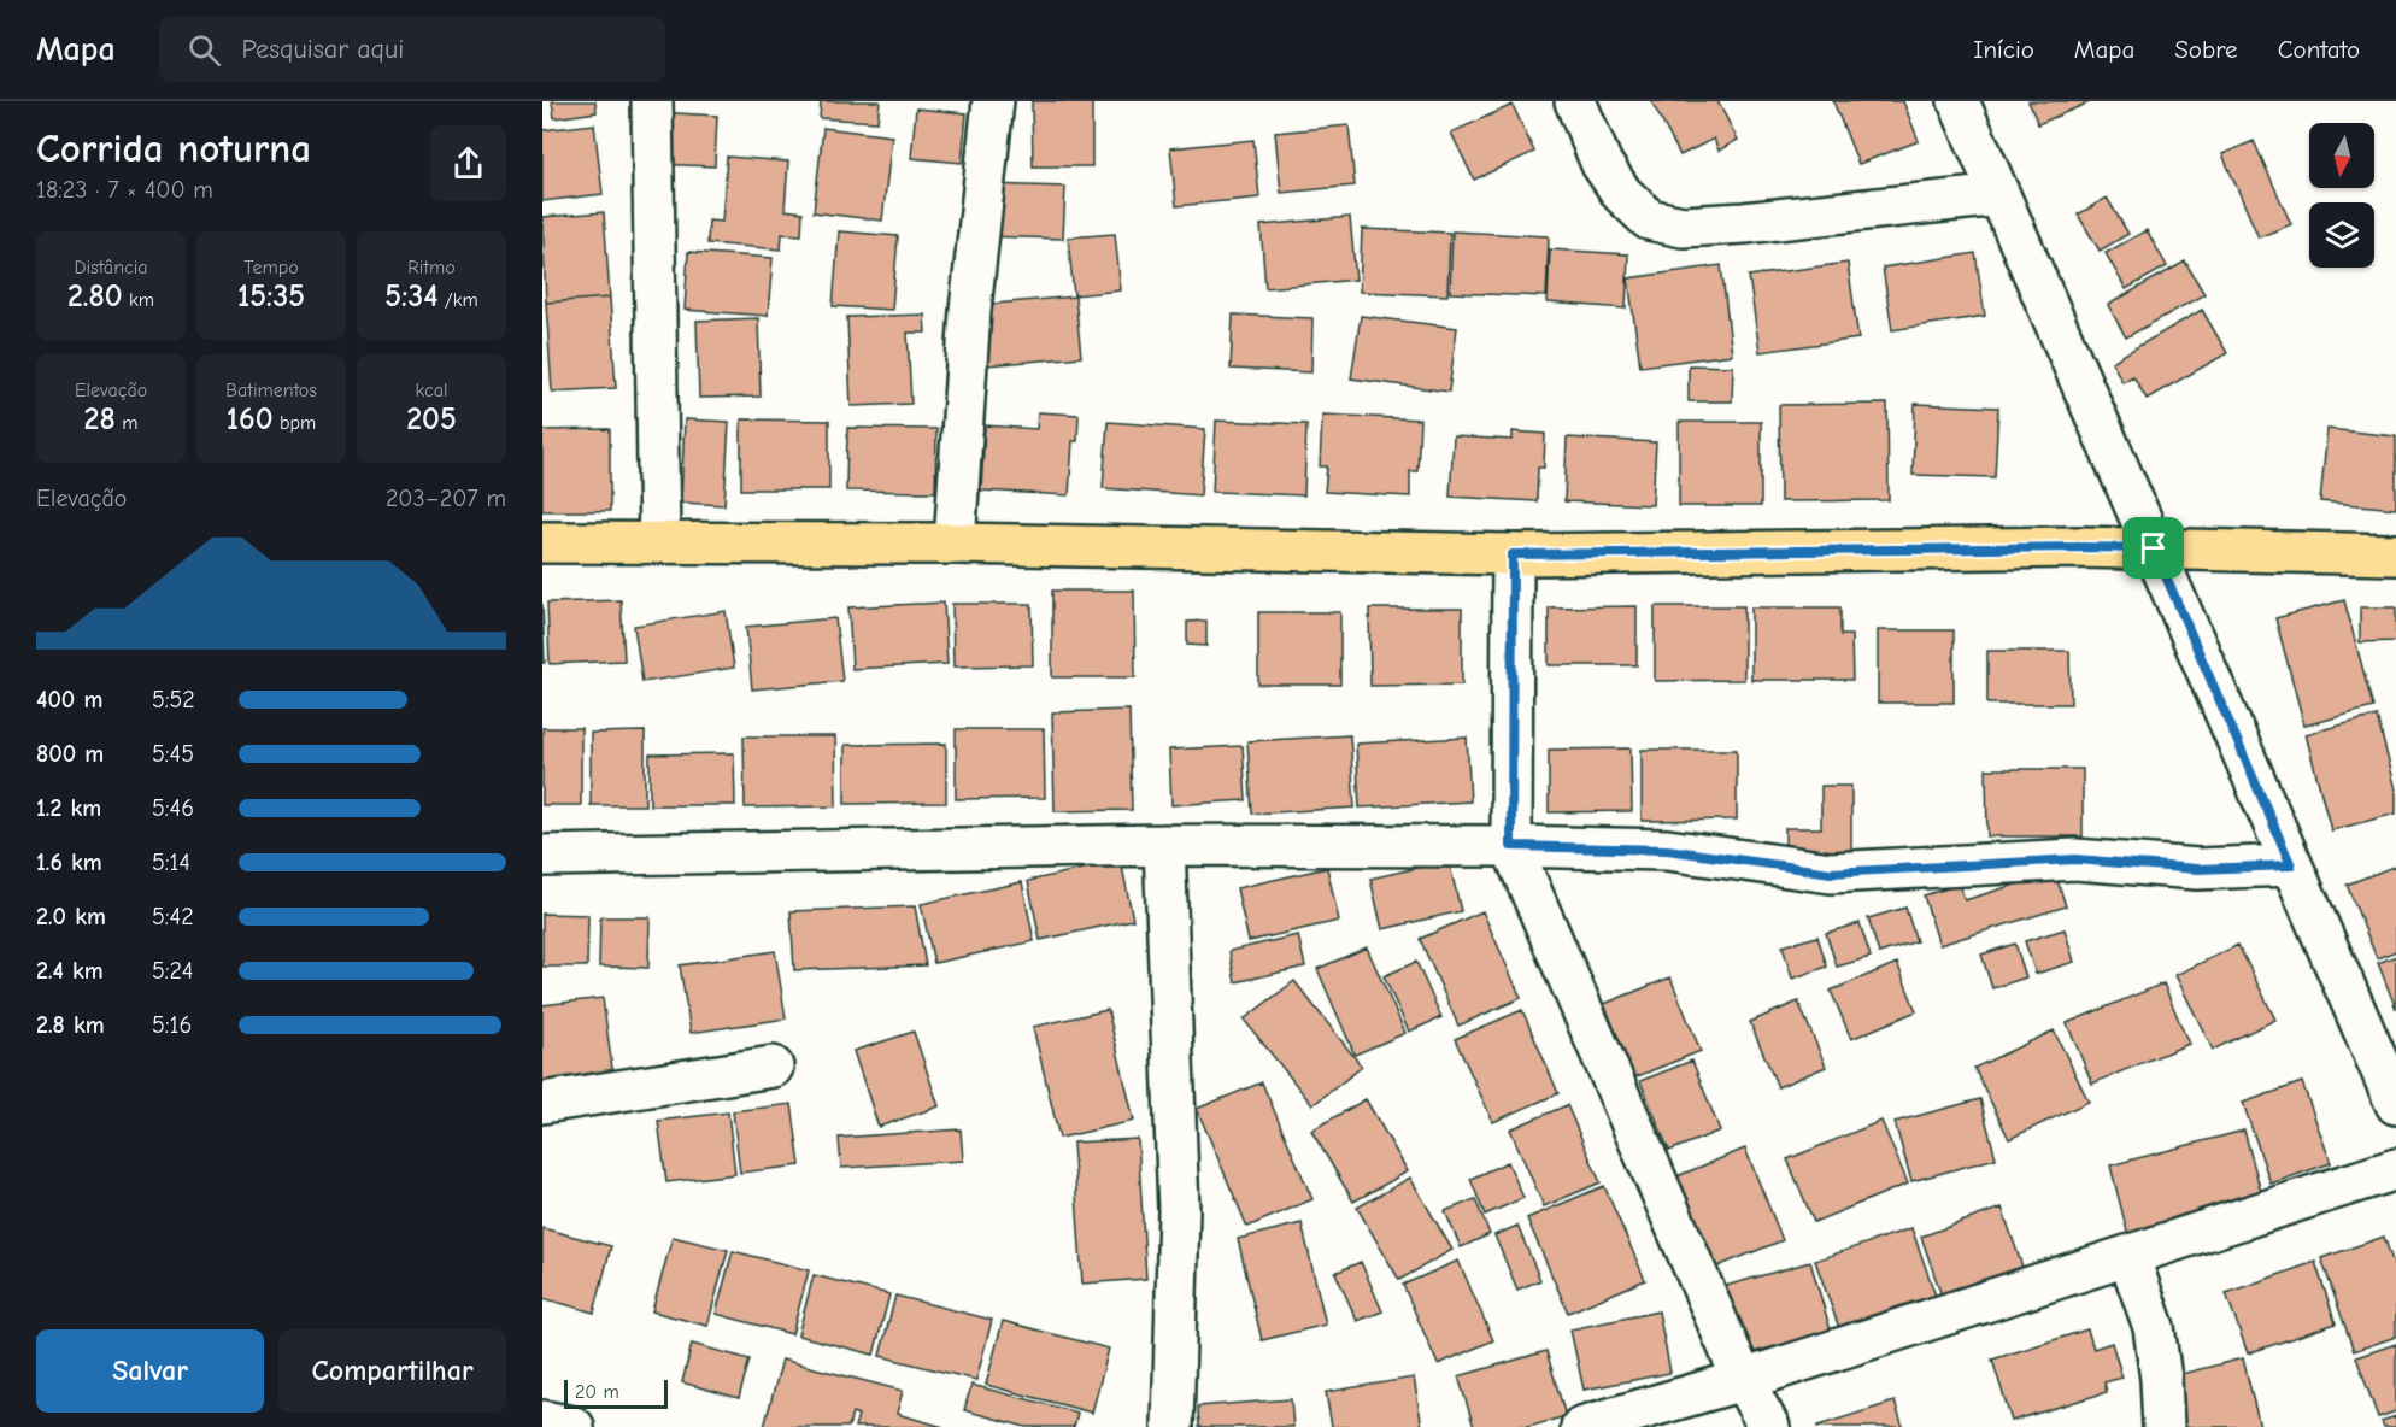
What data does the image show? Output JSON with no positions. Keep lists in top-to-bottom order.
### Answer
{
  "scale_bar": "20 m",
  "north": "bottom",
  "page": {
    "header": "Mapa",
    "search": "Pesquisar aqui",
    "nav": [
      "Início",
      "Mapa",
      "Sobre",
      "Contato"
    ],
    "heading": ["Corrida noturna", "18:23 · 7 × 400 m"],
    "stats": [
      ["Distância", "2.80 km"],
      ["Tempo", "15:35"],
      ["Ritmo", "5:34 /km"],
      ["Elevação", "28 m"],
      ["Batimentos", "160 bpm"],
      ["kcal", "205"]
    ],
    "chart": ["Elevação", "203–207 m"],
    "list": [
      {
        "name": "400 m",
        "note": "5:52"
      },
      {
        "name": "800 m",
        "note": "5:45"
      },
      {
        "name": "1.2 km",
        "note": "5:46"
      },
      {
        "name": "1.6 km",
        "note": "5:14"
      },
      {
        "name": "2.0 km",
        "note": "5:42"
      },
      {
        "name": "2.4 km",
        "note": "5:24"
      },
      {
        "name": "2.8 km",
        "note": "5:16"
      }
    ],
    "buttons": ["Salvar", "Compartilhar"],
    "scale": "20 m"
  }
}
